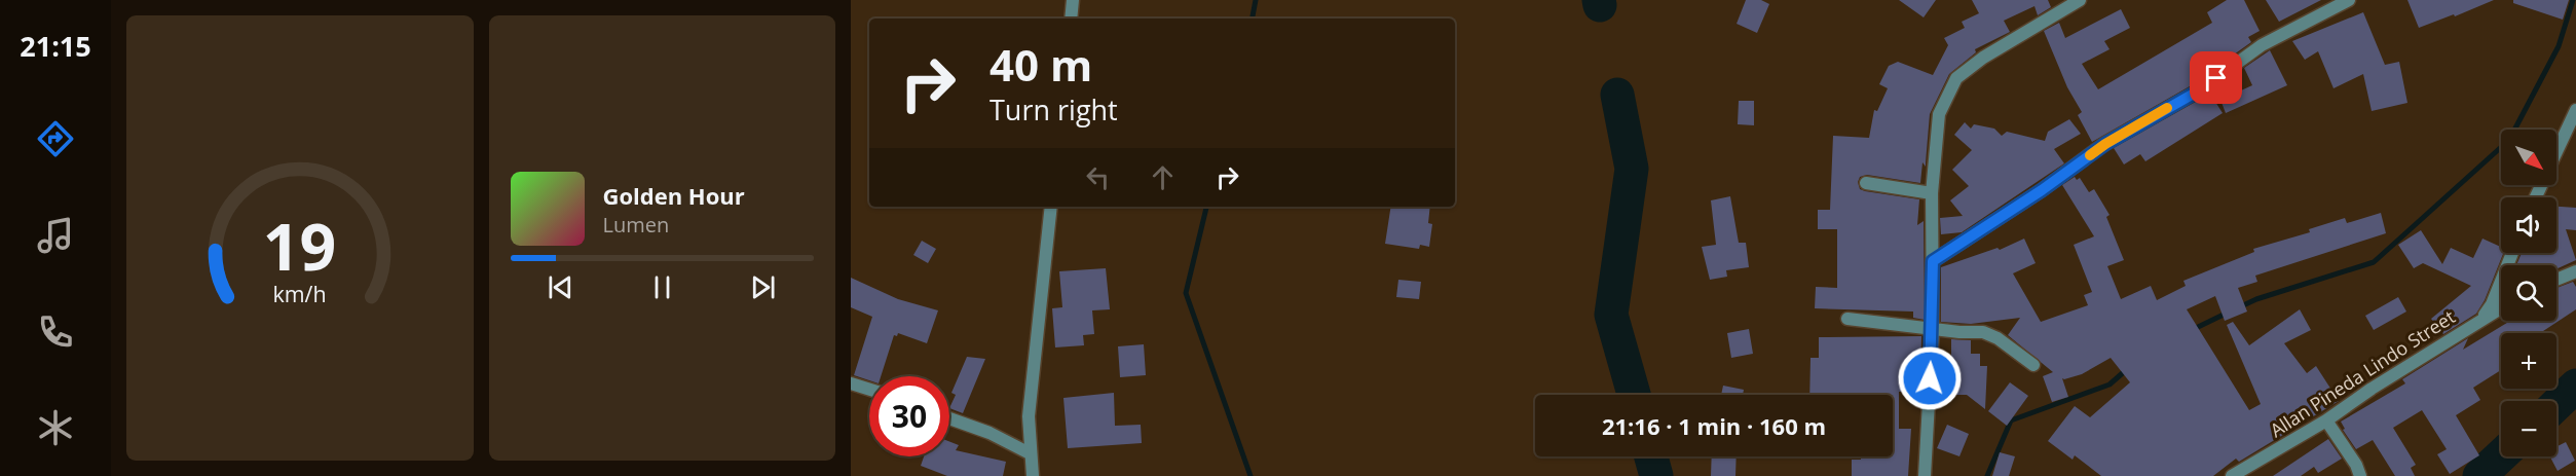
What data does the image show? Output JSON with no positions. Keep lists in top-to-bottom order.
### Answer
{
  "streets": {
    "street": ["Allan Pineda Lindo Street"]
  },
  "north": "bottom right",
  "page": {
    "tabs": "21:15",
    "turn": ["40 m", "Turn right"],
    "map_buttons": ["+", "−"],
    "song": ["Golden Hour", "Lumen"],
    "limit": "30",
    "trip": "21:16 · 1 min · 160 m",
    "gauge": ["19", "km/h"]
  }
}
